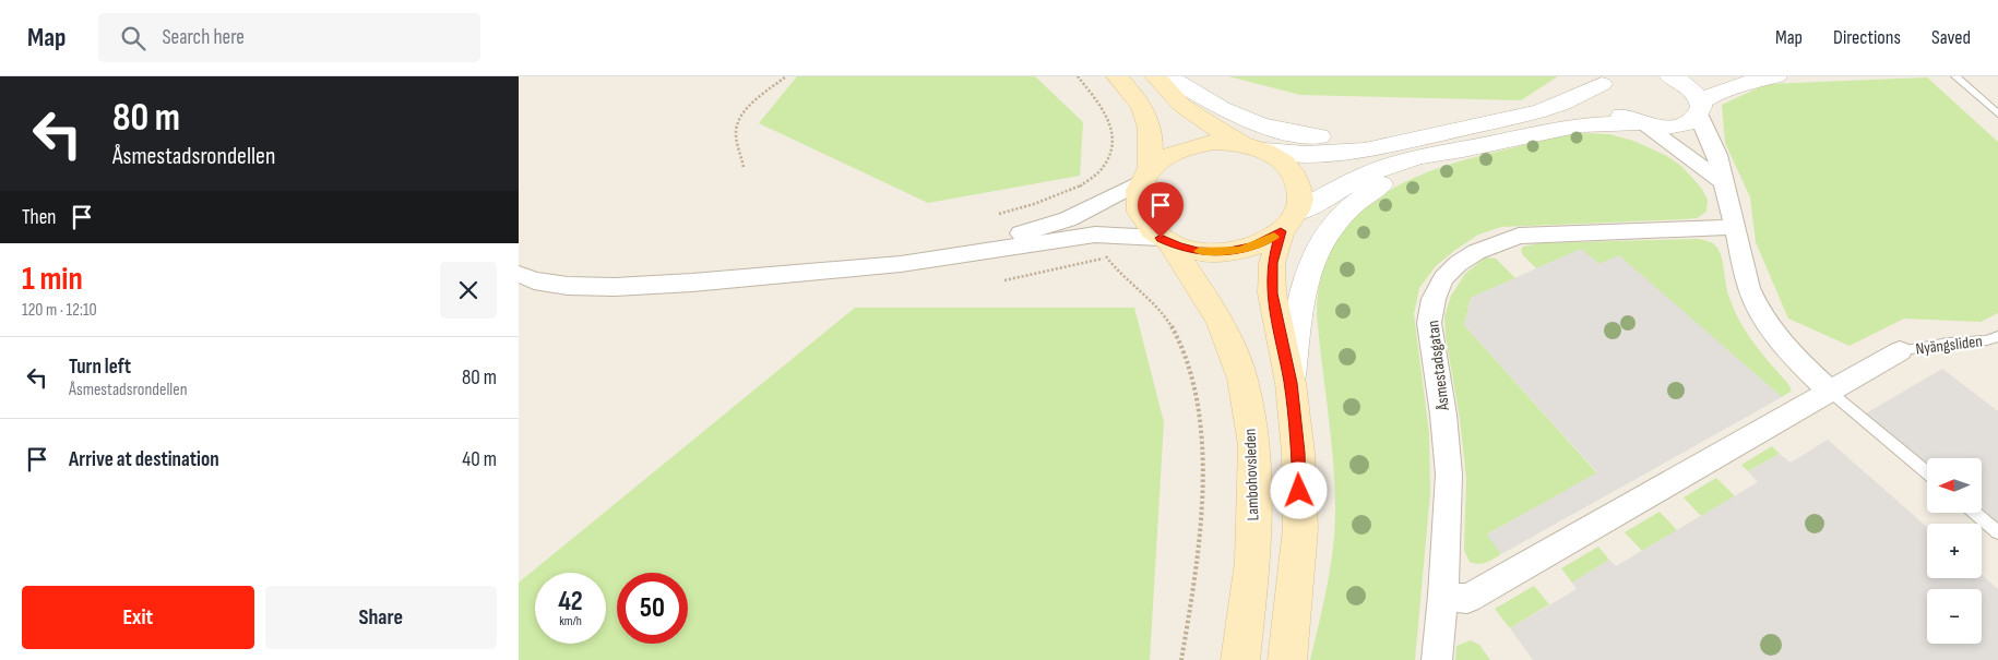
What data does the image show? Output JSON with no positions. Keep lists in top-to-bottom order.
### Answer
{
  "streets": {
    "main road": ["Lambohovsleden"],
    "street": ["Åsmestadsgatan"],
    "lane": ["Nyängsliden"]
  },
  "north": "left",
  "page": {
    "header": "Map",
    "search": "Search here",
    "nav": ["Map", "Directions", "Saved"],
    "turn": ["80 m", "Åsmestadsrondellen"],
    "then": "Then",
    "heading": ["1 min", "120 m · 12:10"],
    "list": [
      {
        "name": "Turn left",
        "note": "Åsmestadsrondellen",
        "value": "80 m"
      },
      {
        "name": "Arrive at destination",
        "value": "40 m"
      }
    ],
    "map_buttons": ["+", "−"],
    "speed": "42 km/h",
    "limit": "50",
    "buttons": ["Exit", "Share"]
  }
}
